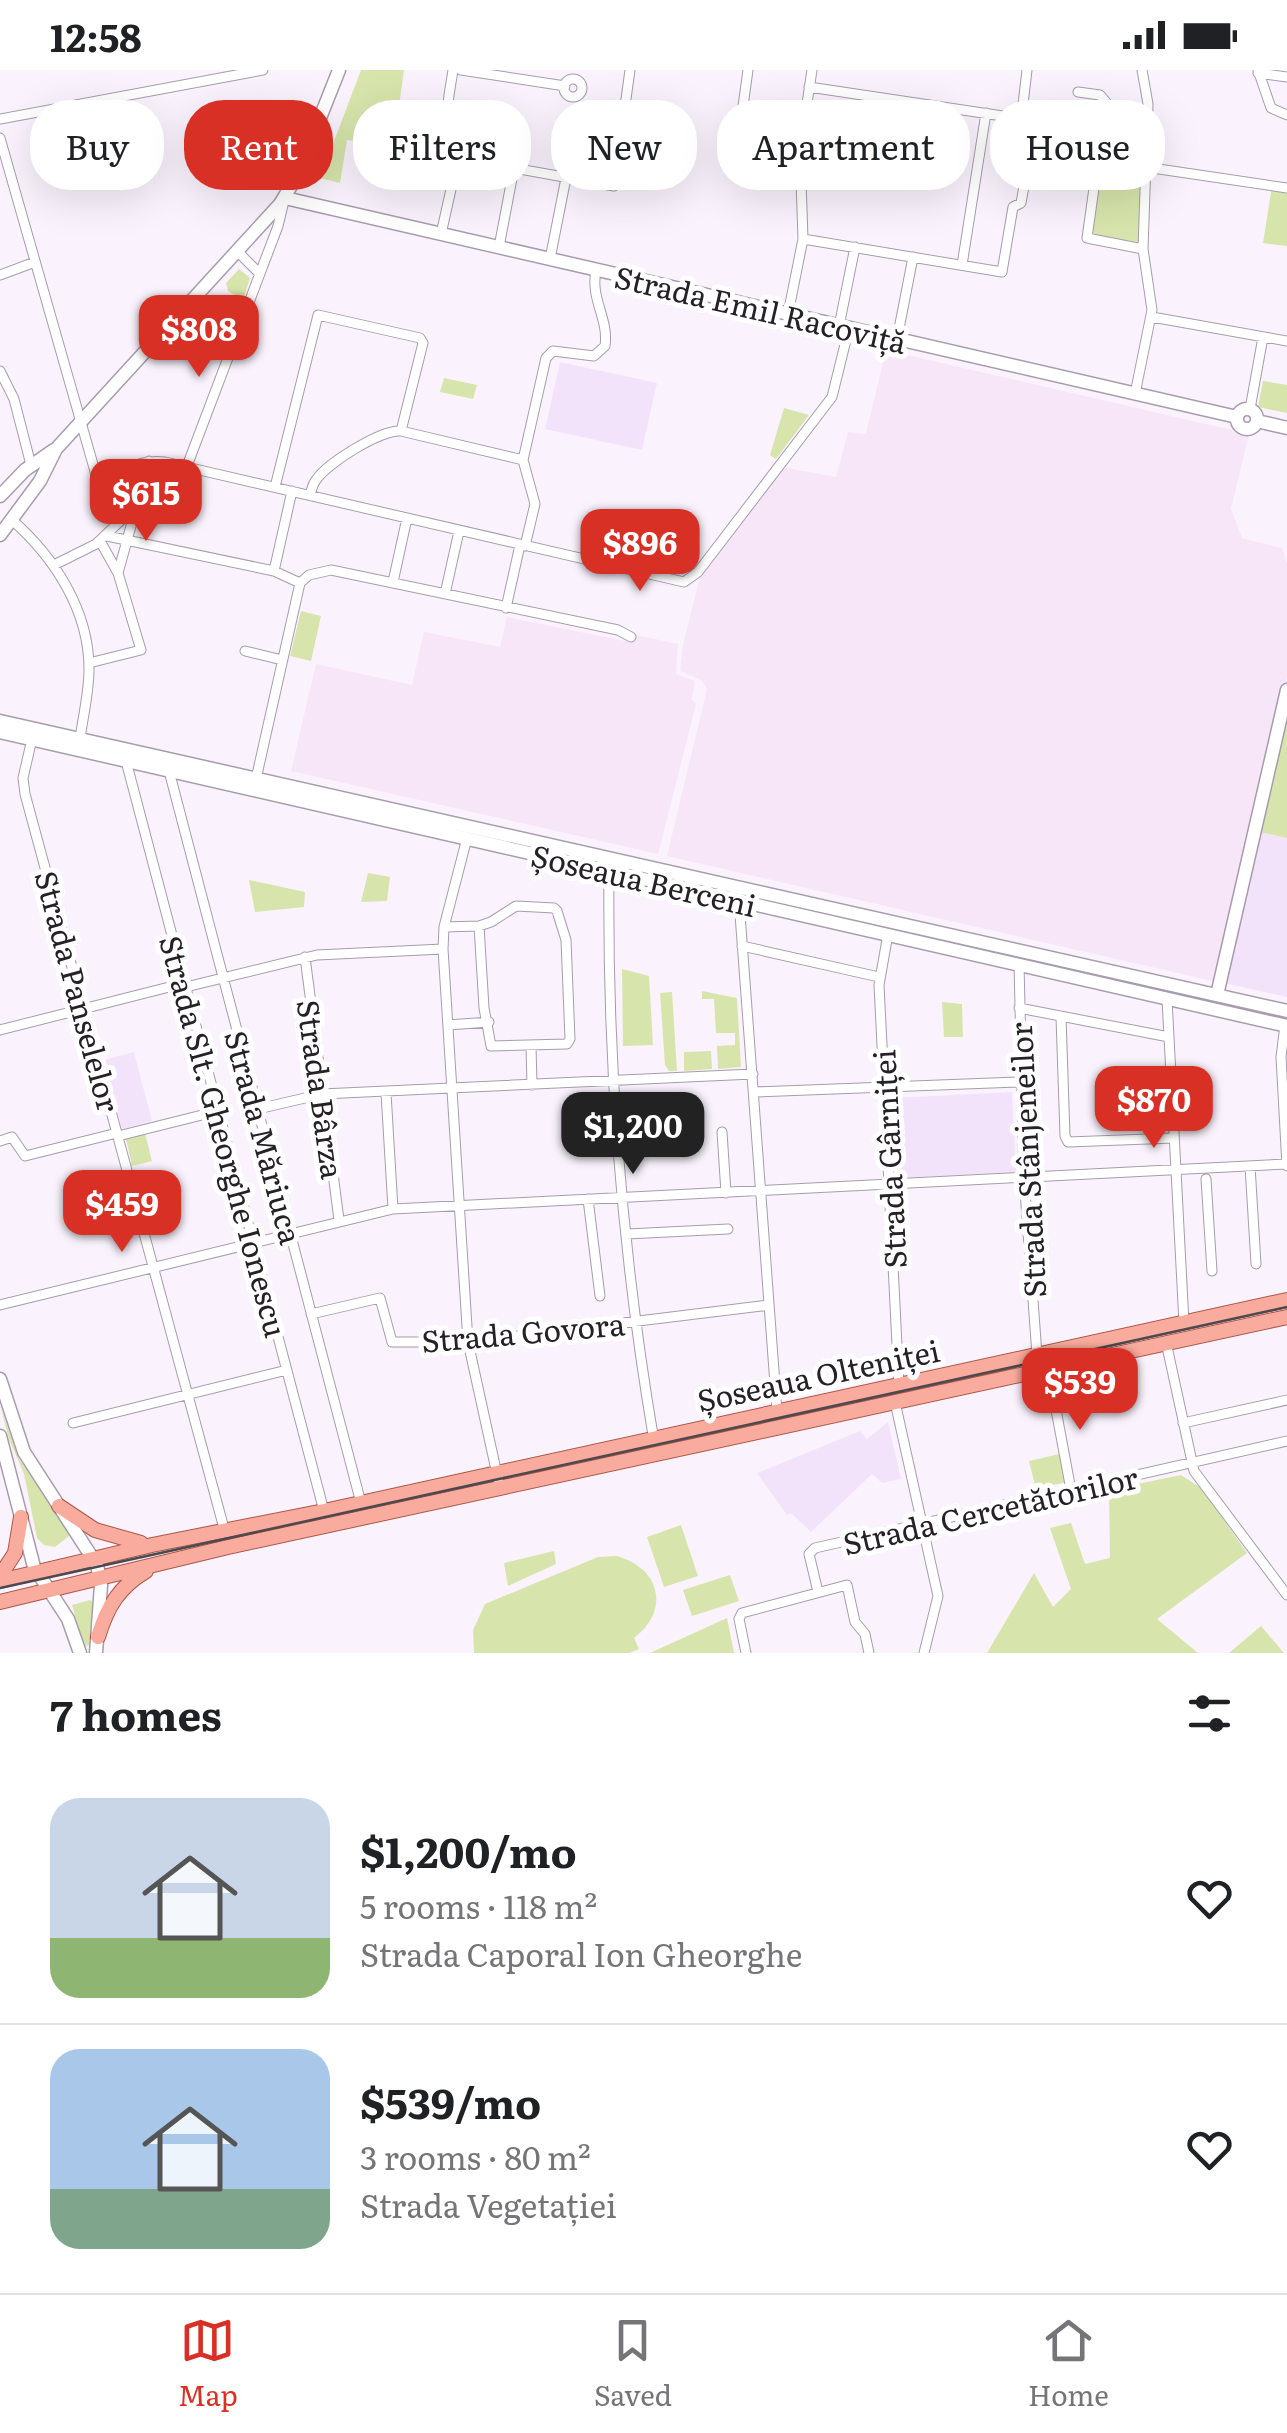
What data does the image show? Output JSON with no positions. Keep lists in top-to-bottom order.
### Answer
{
  "streets": {
    "main road": ["Strada Emil Racoviță", "Șoseaua Berceni", "Șoseaua Olteniței"],
    "street": [
      "Strada Panselelor",
      "Strada Bârza",
      "Strada Slt. Gheorghe Ionescu",
      "Strada Măriuca",
      "Strada Gârniței",
      "Strada Stânjeneilor",
      "Strada Govora",
      "Strada Cercetătorilor"
    ]
  },
  "crossings": [
    ["Șoseaua Berceni", "Strada Panselelor"],
    ["Șoseaua Berceni", "Strada Slt. Gheorghe Ionescu"],
    ["Șoseaua Berceni", "Strada Măriuca"],
    ["Șoseaua Berceni", "Strada Gârniței"],
    ["Șoseaua Berceni", "Strada Stânjeneilor"],
    ["Strada Panselelor", "Șoseaua Olteniței"],
    ["Strada Slt. Gheorghe Ionescu", "Șoseaua Olteniței"],
    ["Strada Măriuca", "Strada Govora"],
    ["Strada Măriuca", "Șoseaua Olteniței"],
    ["Strada Gârniței", "Șoseaua Olteniței"],
    ["Strada Stânjeneilor", "Șoseaua Olteniței"]
  ],
  "page": {
    "status": "12:58",
    "chip": [
      "Buy",
      "Rent",
      "Filters",
      "New",
      "Apartment",
      "House"
    ],
    "price": [
      "$808",
      "$615",
      "$896",
      "$870",
      "$1,200",
      "$459",
      "$539"
    ],
    "heading": "7 homes",
    "list": [
      {
        "name": "$1,200/mo",
        "note": "5 rooms · 118 m² · Strada Caporal Ion Gheorghe"
      },
      {
        "name": "$539/mo",
        "note": "3 rooms · 80 m² · Strada Vegetației"
      }
    ],
    "tabs": ["Map", "Saved", "Home"]
  }
}
